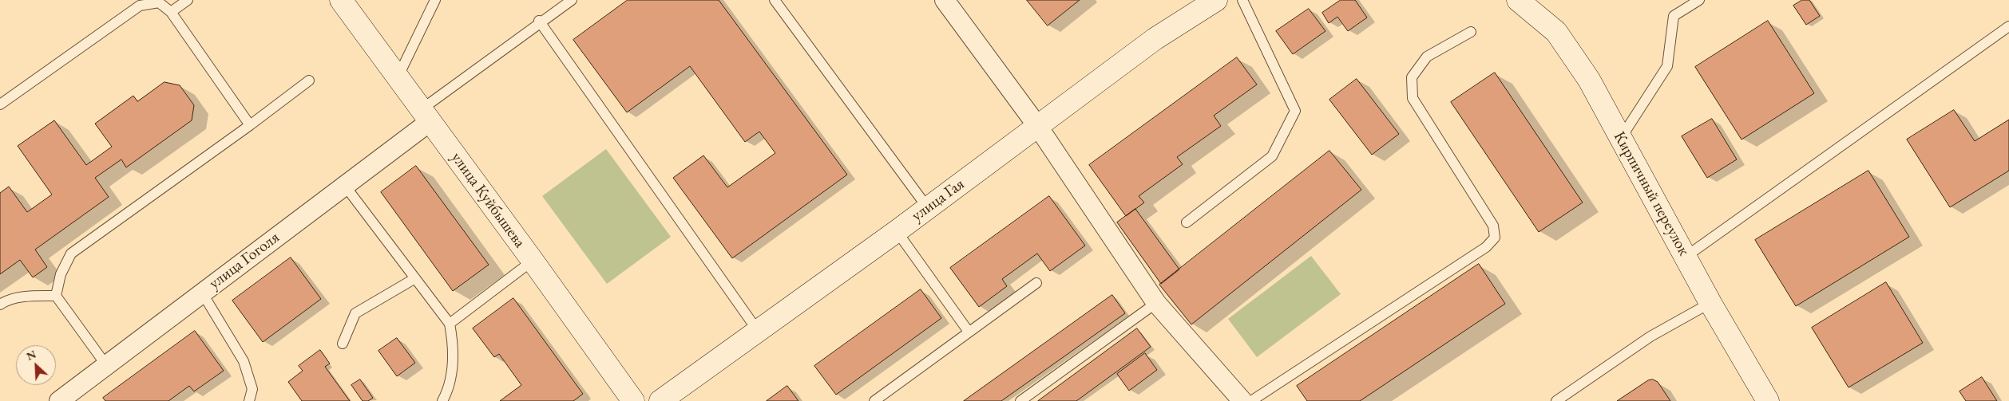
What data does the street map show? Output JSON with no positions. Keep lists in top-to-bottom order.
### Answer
{
  "streets": {
    "main road": ["Кирпичный переулок", "улица Куйбышева", "улица Гая"],
    "street": ["улица Гоголя"]
  },
  "crossings": [
    ["улица Куйбышева", "улица Гоголя"]
  ],
  "north": "top left"
}
